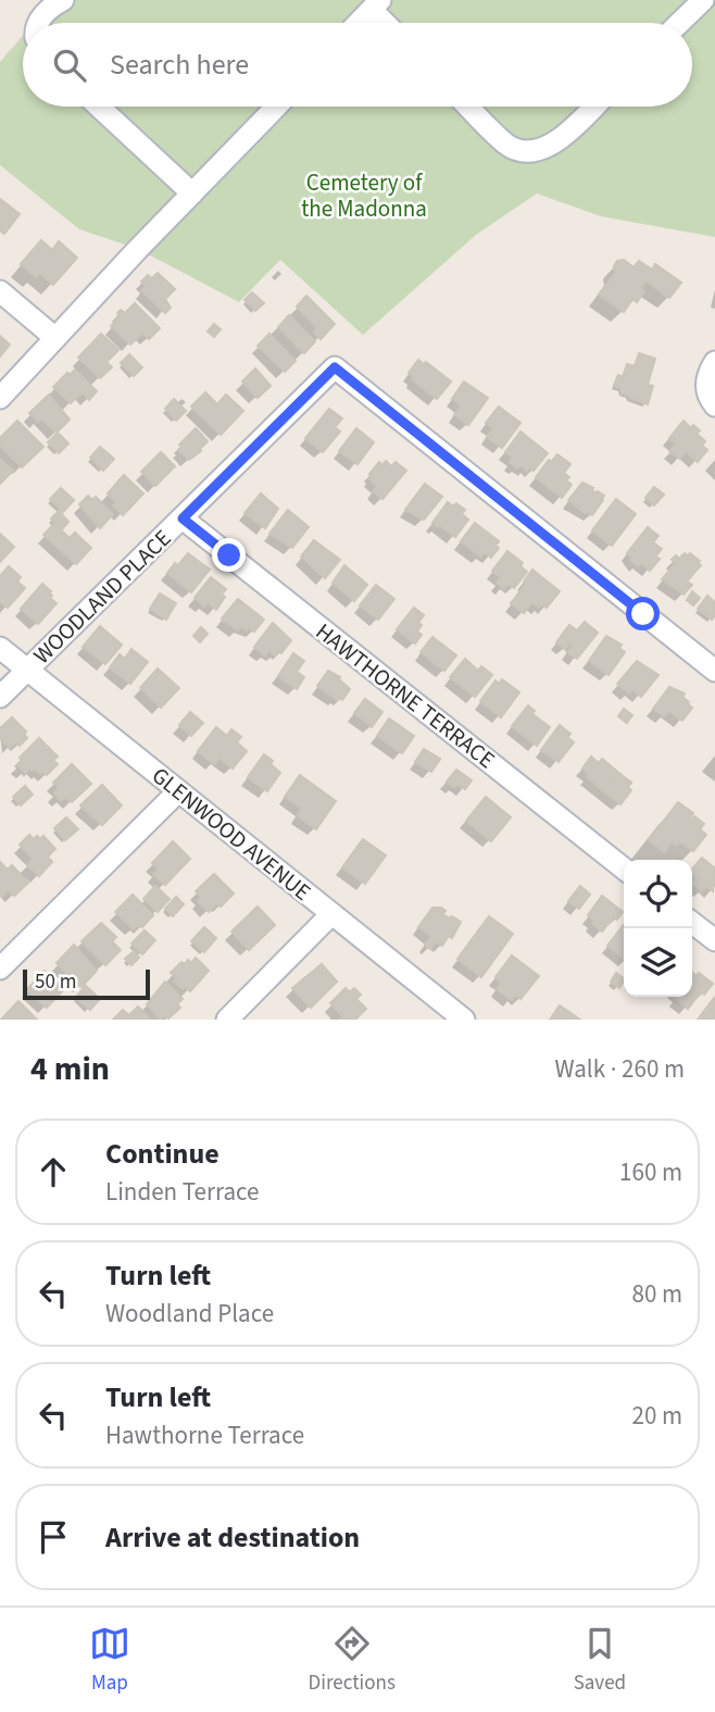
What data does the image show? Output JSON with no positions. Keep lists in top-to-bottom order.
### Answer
{
  "streets": {
    "street": ["WOODLAND PLACE", "HAWTHORNE TERRACE", "GLENWOOD AVENUE"]
  },
  "crossings": [
    ["WOODLAND PLACE", "HAWTHORNE TERRACE"],
    ["WOODLAND PLACE", "GLENWOOD AVENUE"]
  ],
  "parks": ["Cemetery of the Madonna"],
  "scale_bar": "50 m",
  "page": {
    "search": "Search here",
    "scale": "50 m",
    "heading": ["4 min", "Walk · 260 m"],
    "list": [
      ["Continue", "Linden Terrace", "160 m"],
      ["Turn left", "Woodland Place", "80 m"],
      ["Turn left", "Hawthorne Terrace", "20 m"],
      "Arrive at destination"
    ],
    "nav": ["Map", "Directions", "Saved"]
  }
}
